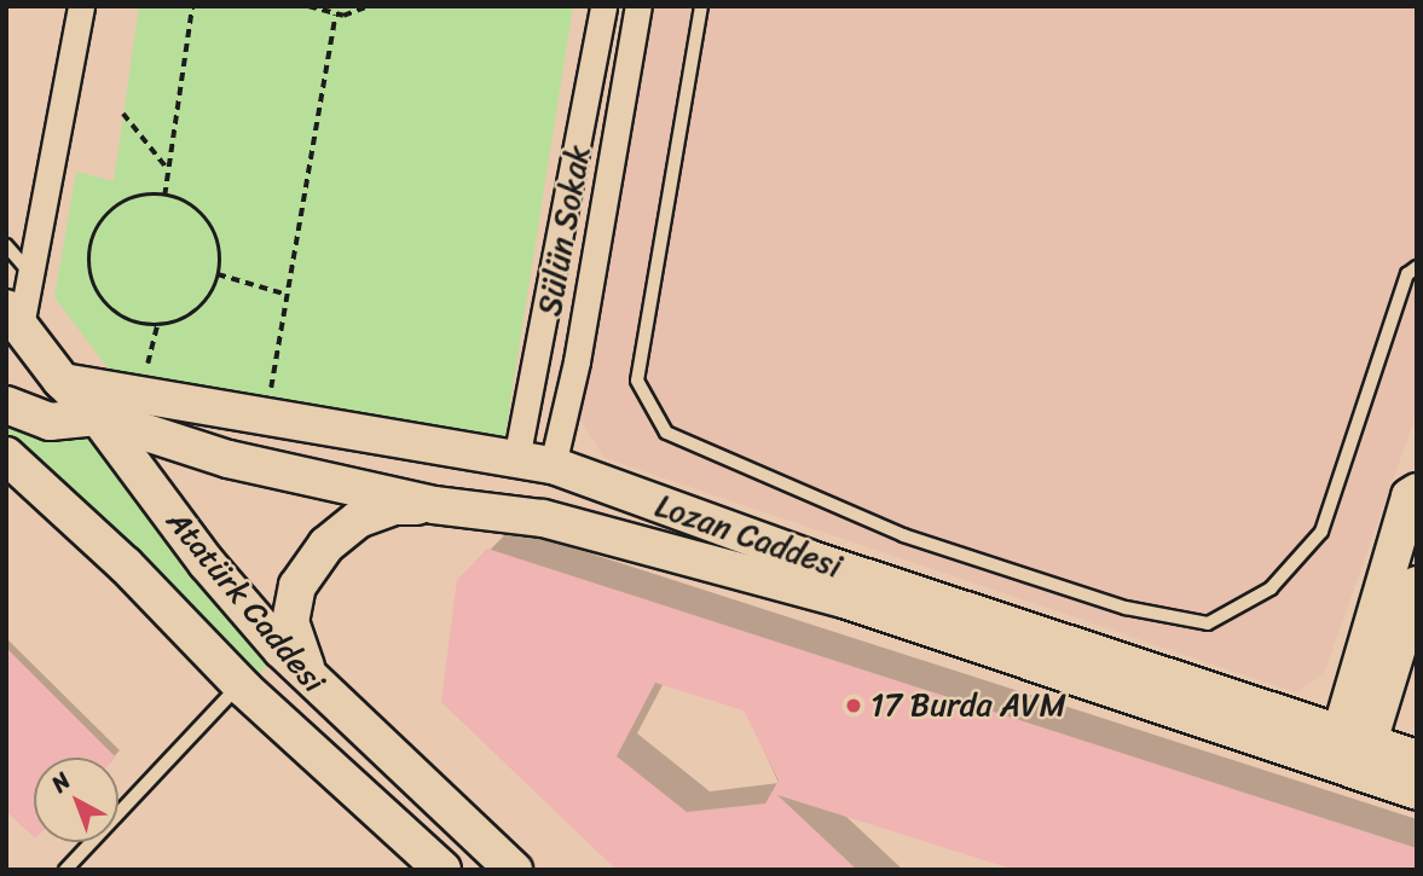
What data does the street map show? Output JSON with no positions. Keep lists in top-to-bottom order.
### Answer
{
  "streets": {
    "street": ["Sülün Sokak", "Lozan Caddesi", "Atatürk Caddesi"]
  },
  "crossings": [
    ["Sülün Sokak", "Lozan Caddesi"],
    ["Lozan Caddesi", "Atatürk Caddesi"]
  ],
  "places": ["17 Burda AVM"],
  "north": "top left"
}
